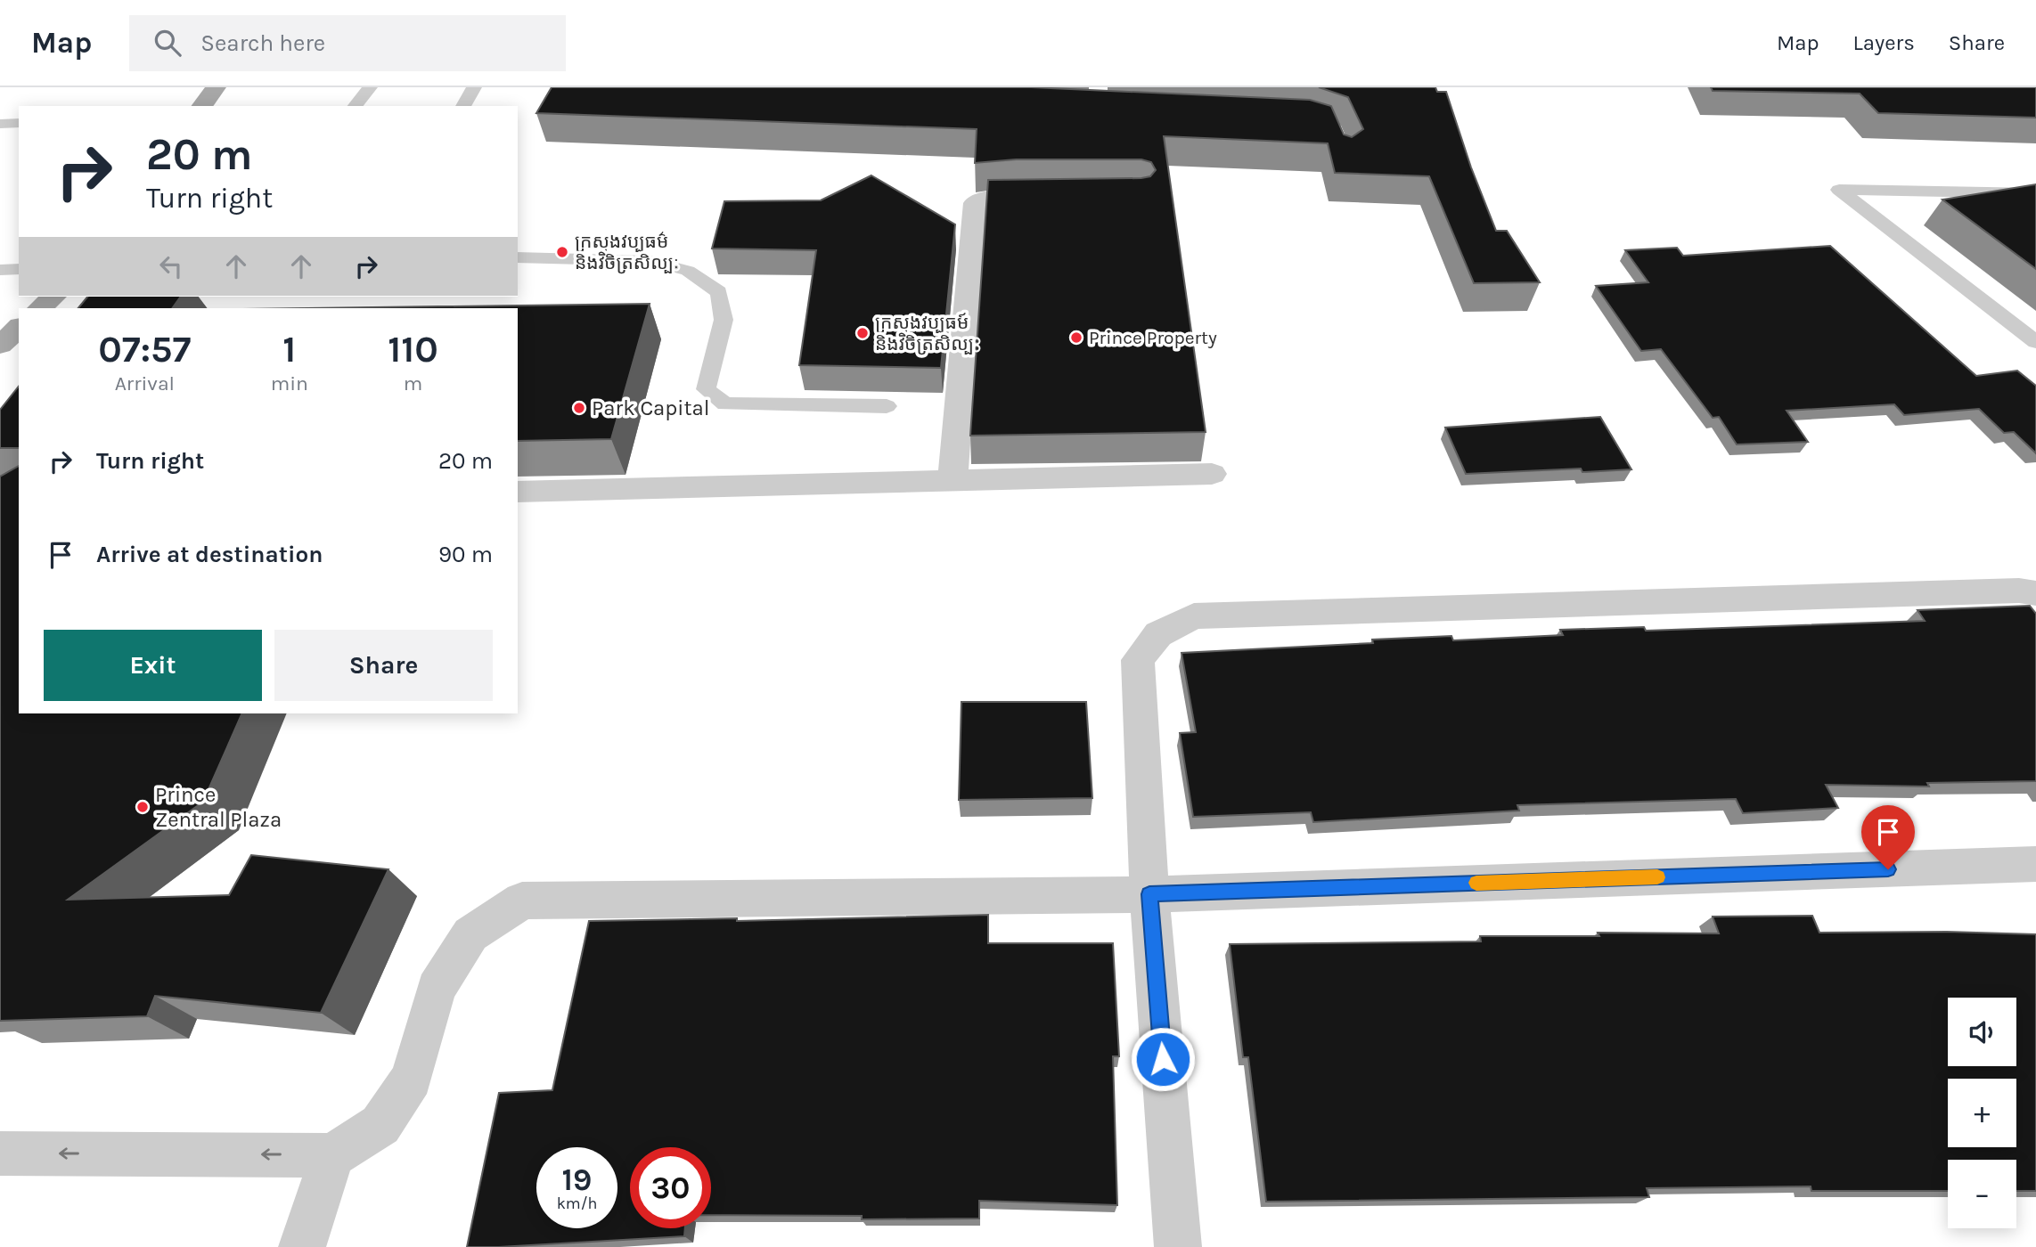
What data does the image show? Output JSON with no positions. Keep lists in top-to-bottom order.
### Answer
{
  "places": [
    "ក្រសួងវប្បធម៌ និងវិចិត្រសិល្បៈ",
    "ក្រសួងវប្បធម៍ និងវិចិត្រសិល្បៈ",
    "Prince Property",
    "Park Capital",
    "Prince Zentral Plaza"
  ],
  "page": {
    "header": "Map",
    "search": "Search here",
    "nav": ["Map", "Layers", "Share"],
    "turn": ["20 m", "Turn right"],
    "eta": [
      "07:57",
      "Arrival",
      "1",
      "min",
      "110",
      "m"
    ],
    "list": [
      {
        "name": "Turn right",
        "value": "20 m"
      },
      {
        "name": "Arrive at destination",
        "value": "90 m"
      }
    ],
    "buttons": ["Exit", "Share"],
    "map_buttons": ["+", "−"],
    "speed": "19 km/h",
    "limit": "30"
  }
}
